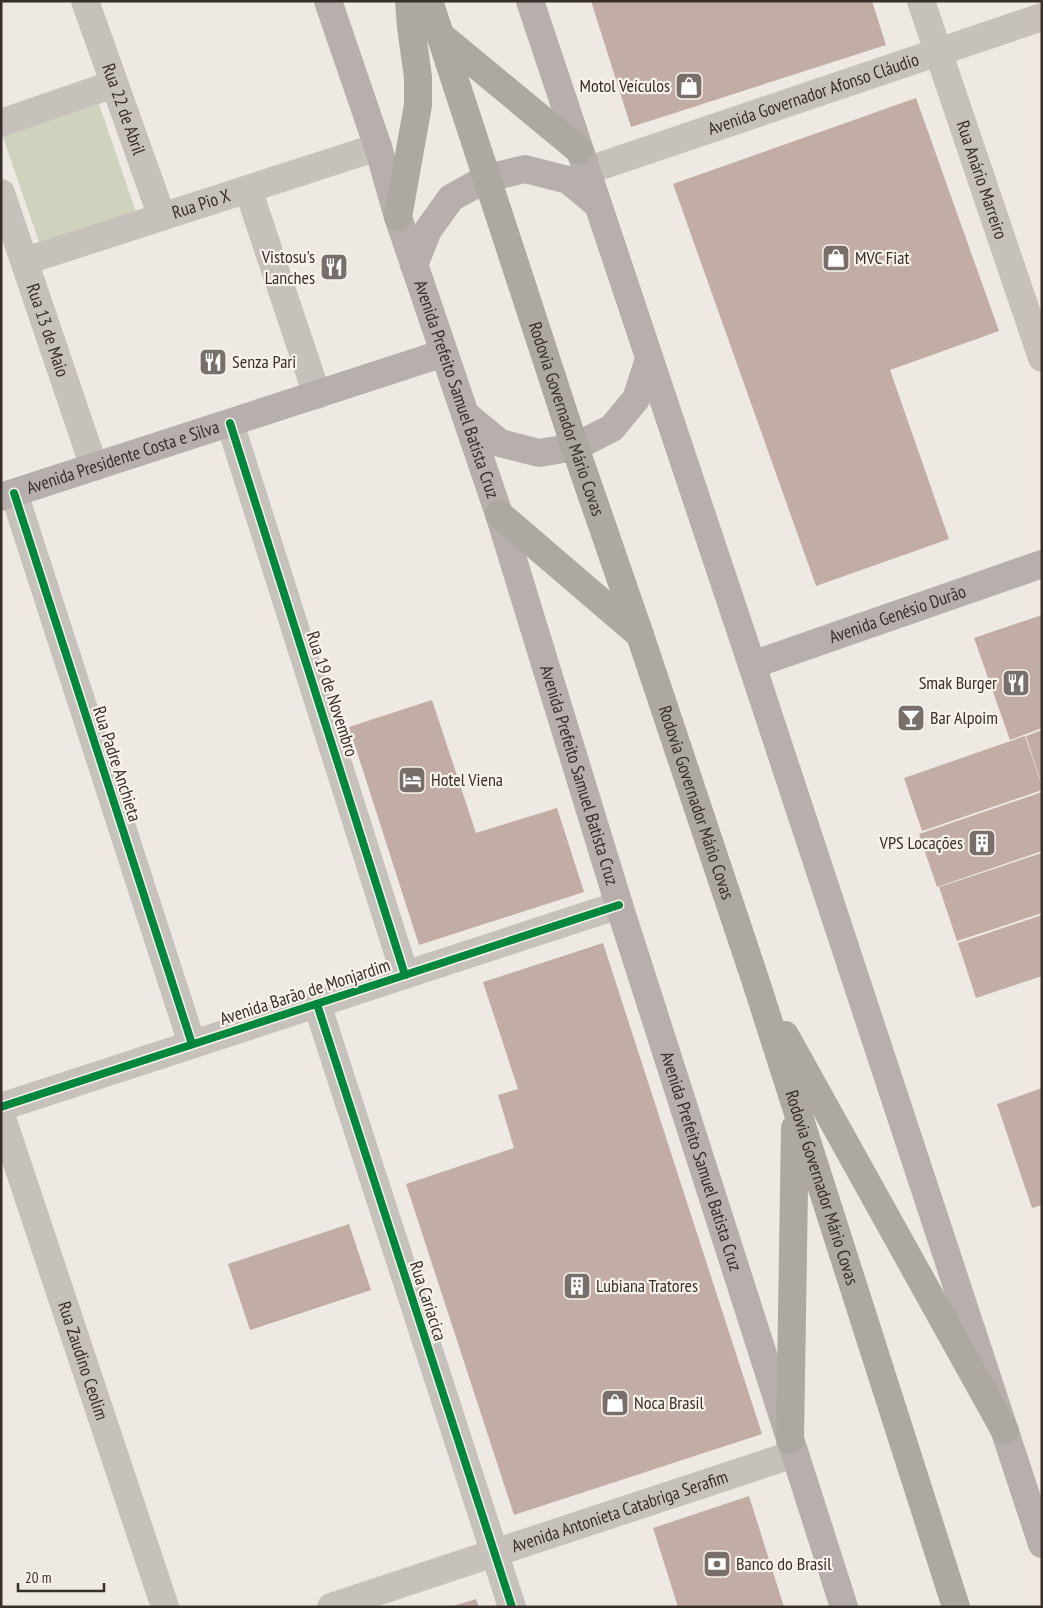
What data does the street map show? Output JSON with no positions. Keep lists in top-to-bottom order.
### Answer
{
  "streets": {
    "highway": ["Rodovia Governador Mário Covas"],
    "main road": ["Avenida Prefeito Samuel Batista Cruz", "Avenida Presidente Costa e Silva", "Avenida Genésio Durão"],
    "street": [
      "Avenida Governador Afonso Cláudio",
      "Rua 22 de Abril",
      "Rua Anário Marreiro",
      "Rua Pio X",
      "Rua 13 de Maio",
      "Rua 19 de Novembro",
      "Rua Padre Anchieta",
      "Avenida Barão de Monjardim",
      "Rua Cariacica",
      "Rua Zaudino Ceolim",
      "Avenida Antonieta Catabriga Serafim"
    ]
  },
  "crossings": [
    ["Avenida Governador Afonso Cláudio", "Rua Anário Marreiro"],
    ["Rua 22 de Abril", "Rua Pio X"],
    ["Rua Pio X", "Rua 13 de Maio"],
    ["Rua Pio X", "Avenida Prefeito Samuel Batista Cruz"],
    ["Rua 13 de Maio", "Avenida Presidente Costa e Silva"],
    ["Avenida Prefeito Samuel Batista Cruz", "Avenida Presidente Costa e Silva"],
    ["Avenida Prefeito Samuel Batista Cruz", "Avenida Barão de Monjardim"],
    ["Avenida Prefeito Samuel Batista Cruz", "Avenida Antonieta Catabriga Serafim"],
    ["Avenida Presidente Costa e Silva", "Rua 19 de Novembro"],
    ["Avenida Presidente Costa e Silva", "Rua Padre Anchieta"],
    ["Rua 19 de Novembro", "Avenida Barão de Monjardim"],
    ["Rua Padre Anchieta", "Avenida Barão de Monjardim"],
    ["Avenida Barão de Monjardim", "Rua Cariacica"],
    ["Rua Cariacica", "Avenida Antonieta Catabriga Serafim"]
  ],
  "places": {
    "shop": ["Motol Veículos", "MVC Fiat", "Noca Brasil"],
    "restaurant": ["Vistosu's Lanches", "Senza Pari", "Smak Burger"],
    "bar": ["Bar Alpoim"],
    "hotel": ["Hotel Viena"],
    "building": ["VPS Locações", "Lubiana Tratores"],
    "bank": ["Banco do Brasil"]
  },
  "scale_bar": "20 m"
}
